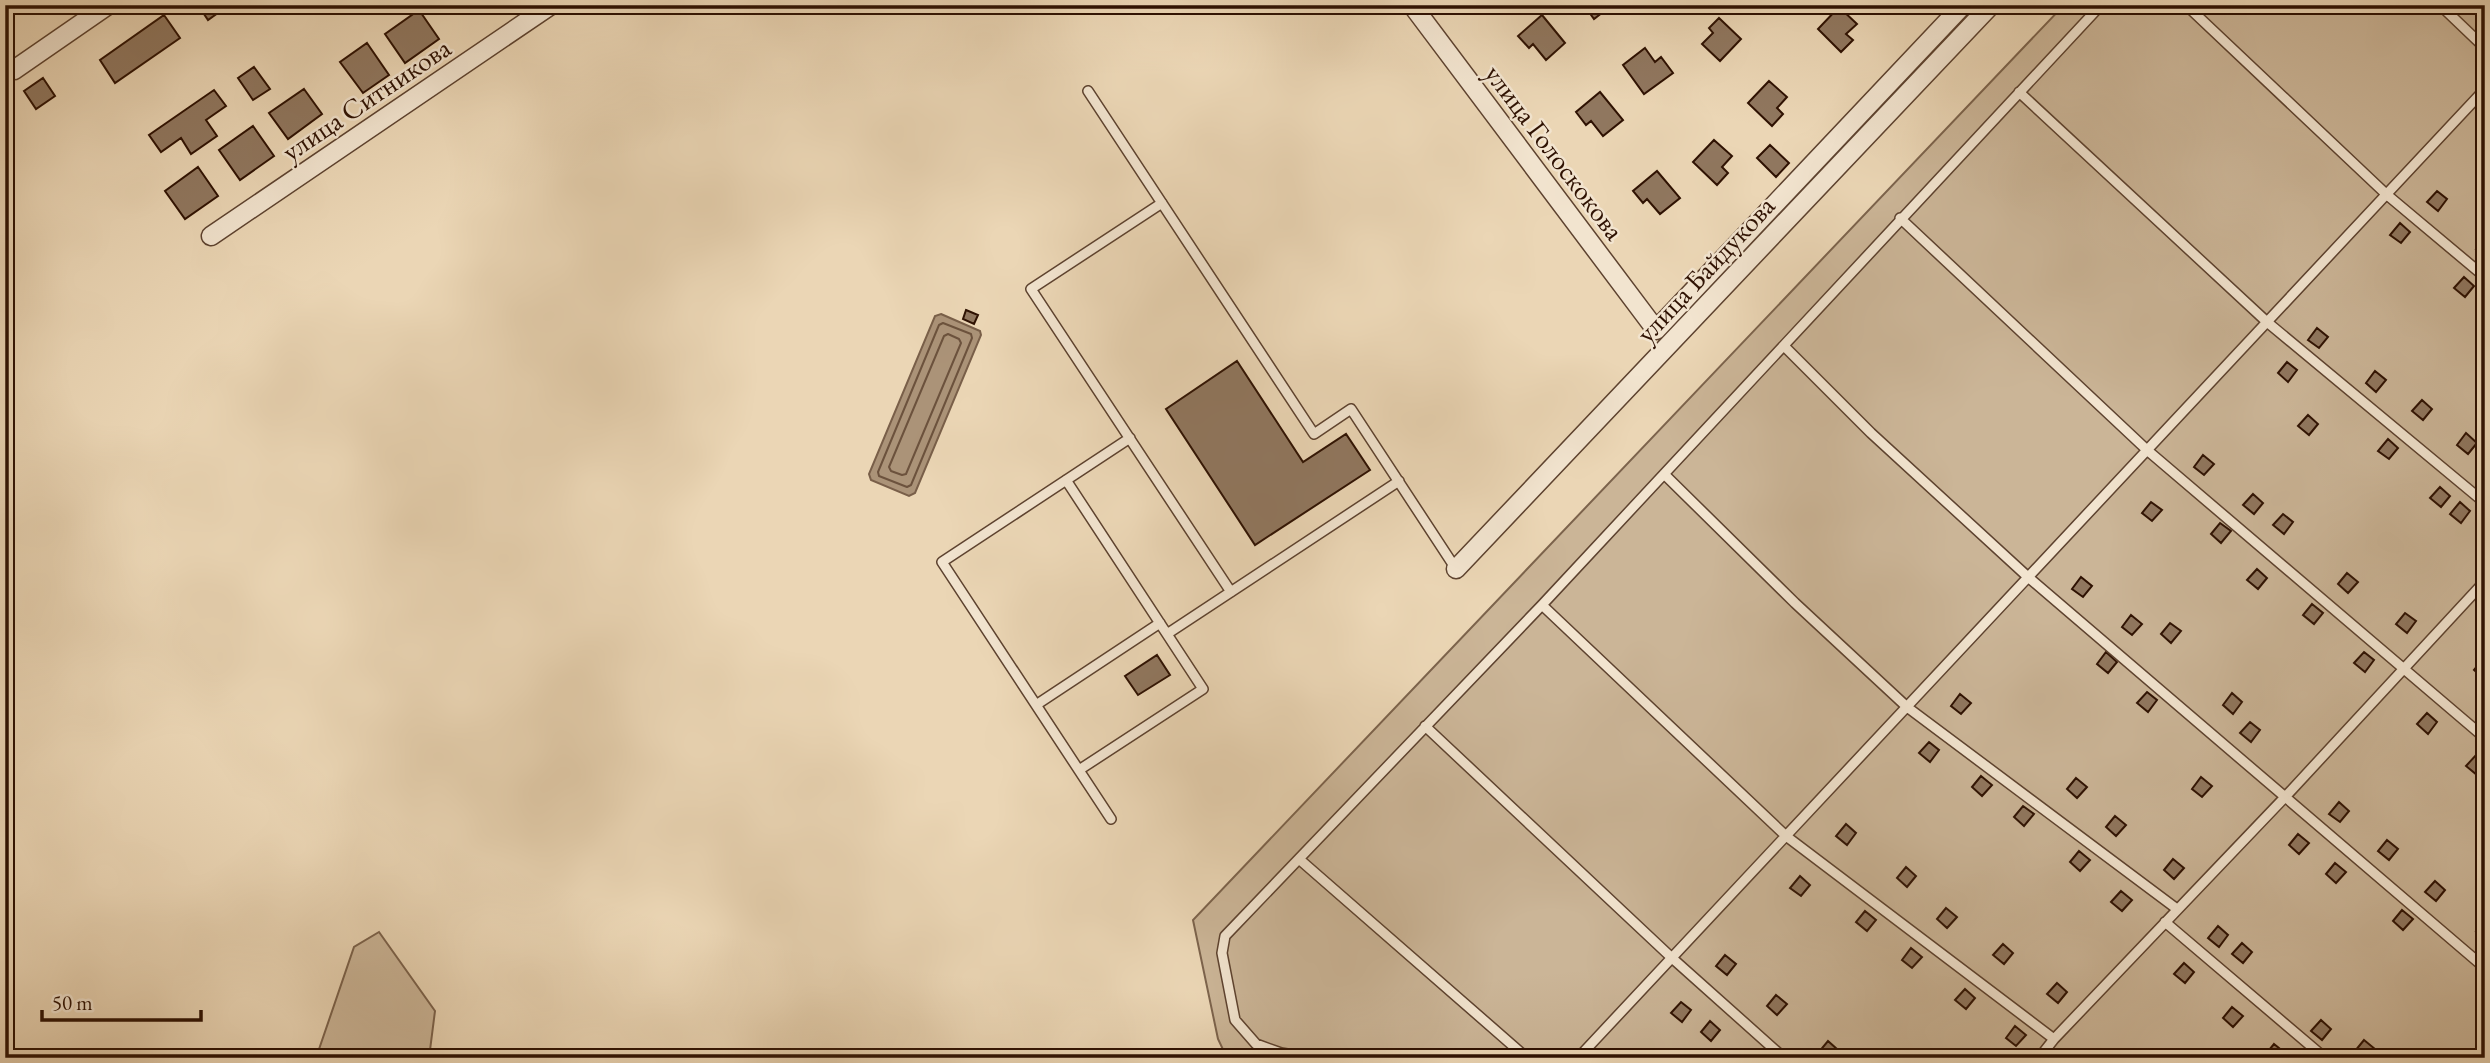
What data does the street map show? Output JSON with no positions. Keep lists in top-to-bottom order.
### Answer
{
  "streets": {
    "street": ["улица Ситникова", "улица Голоскокова", "улица Байдукова"]
  },
  "crossings": [
    ["улица Голоскокова", "улица Байдукова"]
  ],
  "scale_bar": "50 m"
}
